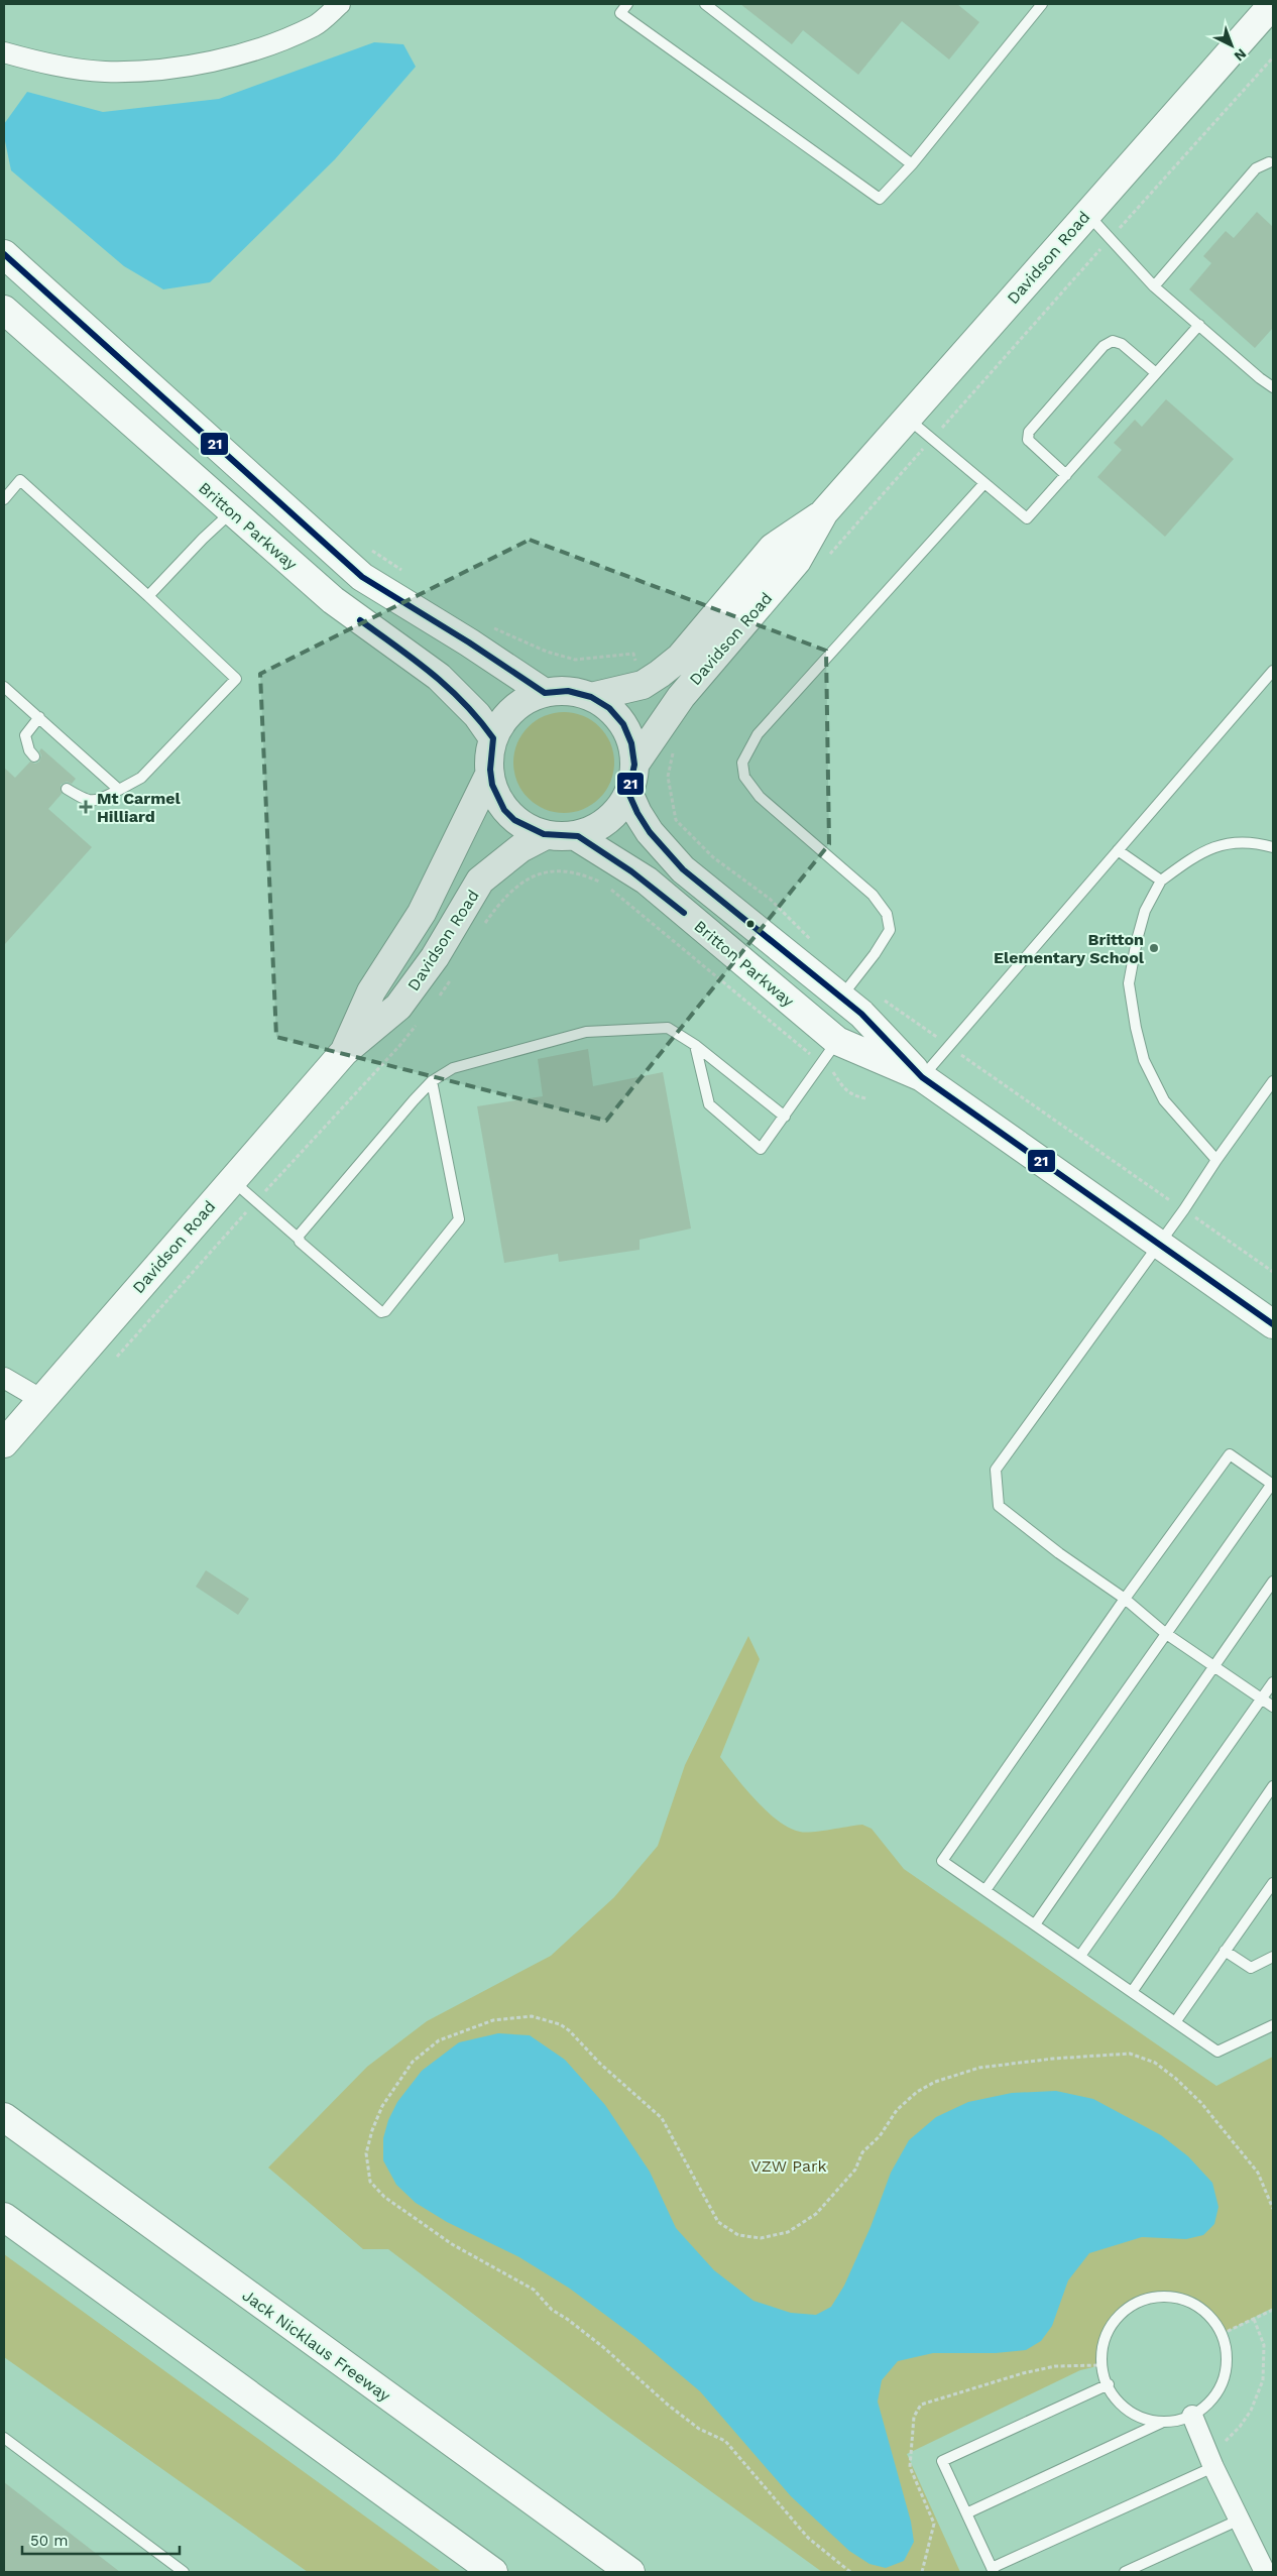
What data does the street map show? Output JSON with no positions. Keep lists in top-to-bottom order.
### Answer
{
  "streets": {
    "main road": ["Davidson Road", "Britton Parkway", "Jack Nicklaus Freeway"]
  },
  "crossings": [
    ["Davidson Road", "Britton Parkway"]
  ],
  "parks": ["VZW Park"],
  "places": {
    "health": ["Mt Carmel Hilliard"],
    "other": ["Britton Elementary School"]
  },
  "lines": ["transit line 21"],
  "scale_bar": "50 m",
  "north": "bottom right"
}
